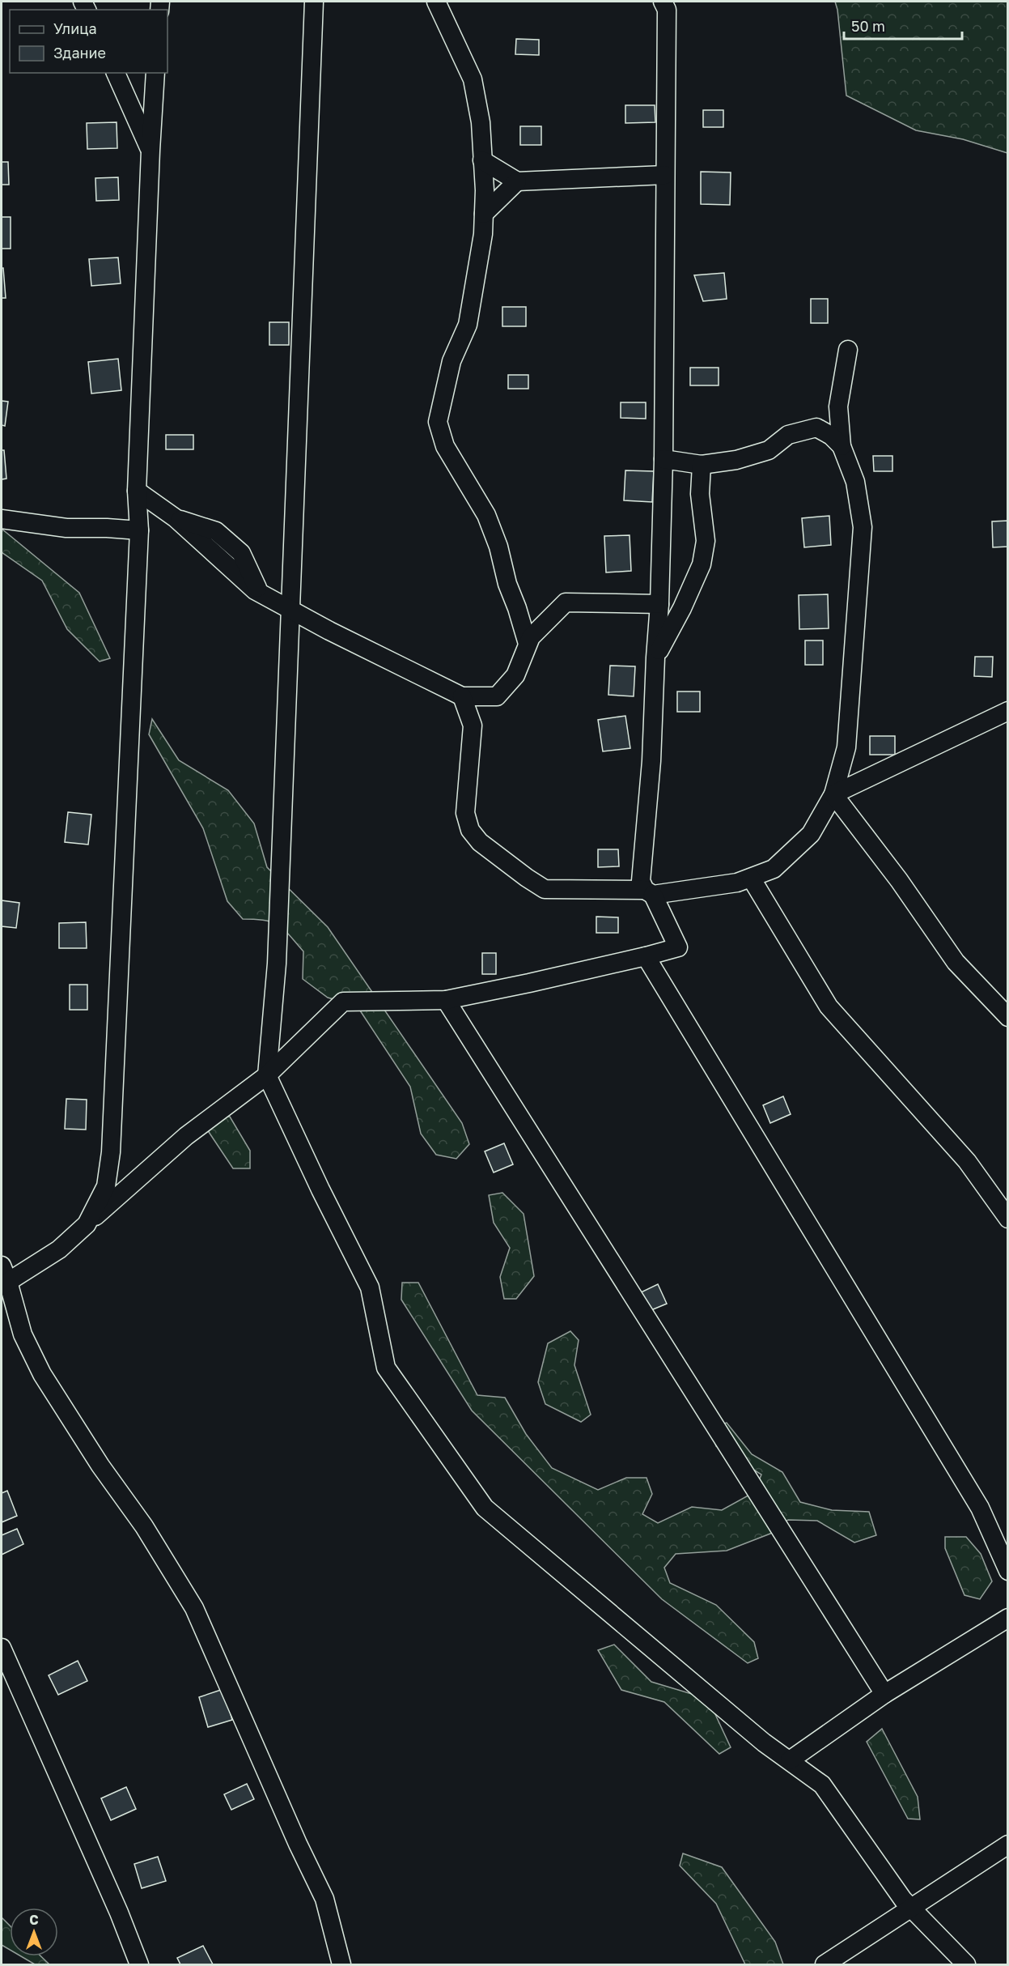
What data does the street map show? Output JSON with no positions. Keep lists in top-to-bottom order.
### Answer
{
  "legend": ["Улица", "Здание"],
  "scale_bar": "50 m",
  "north": "top"
}
